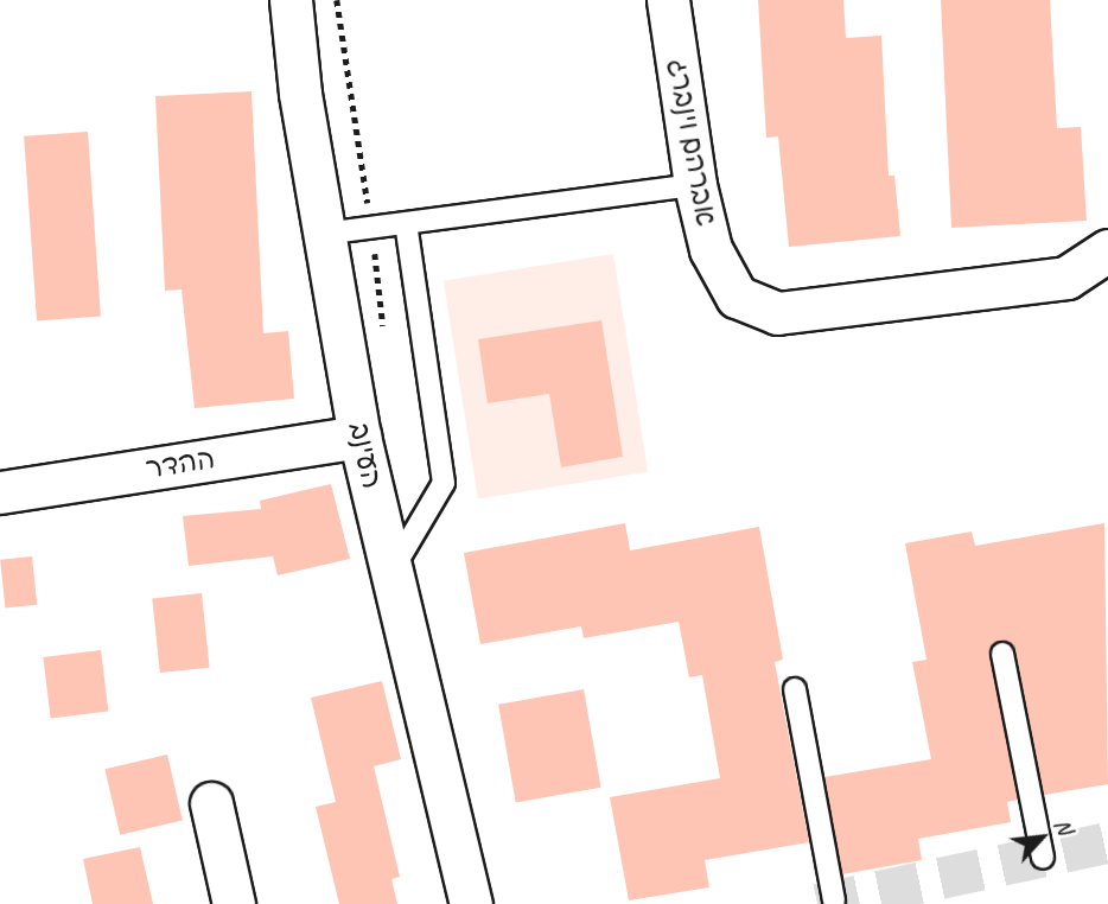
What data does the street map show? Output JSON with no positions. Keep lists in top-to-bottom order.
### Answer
{
  "streets": {
    "street": ["אברהם וינברג", "העינב", "ההדר"]
  },
  "crossings": [
    ["העינב", "ההדר"]
  ],
  "north": "top right"
}
